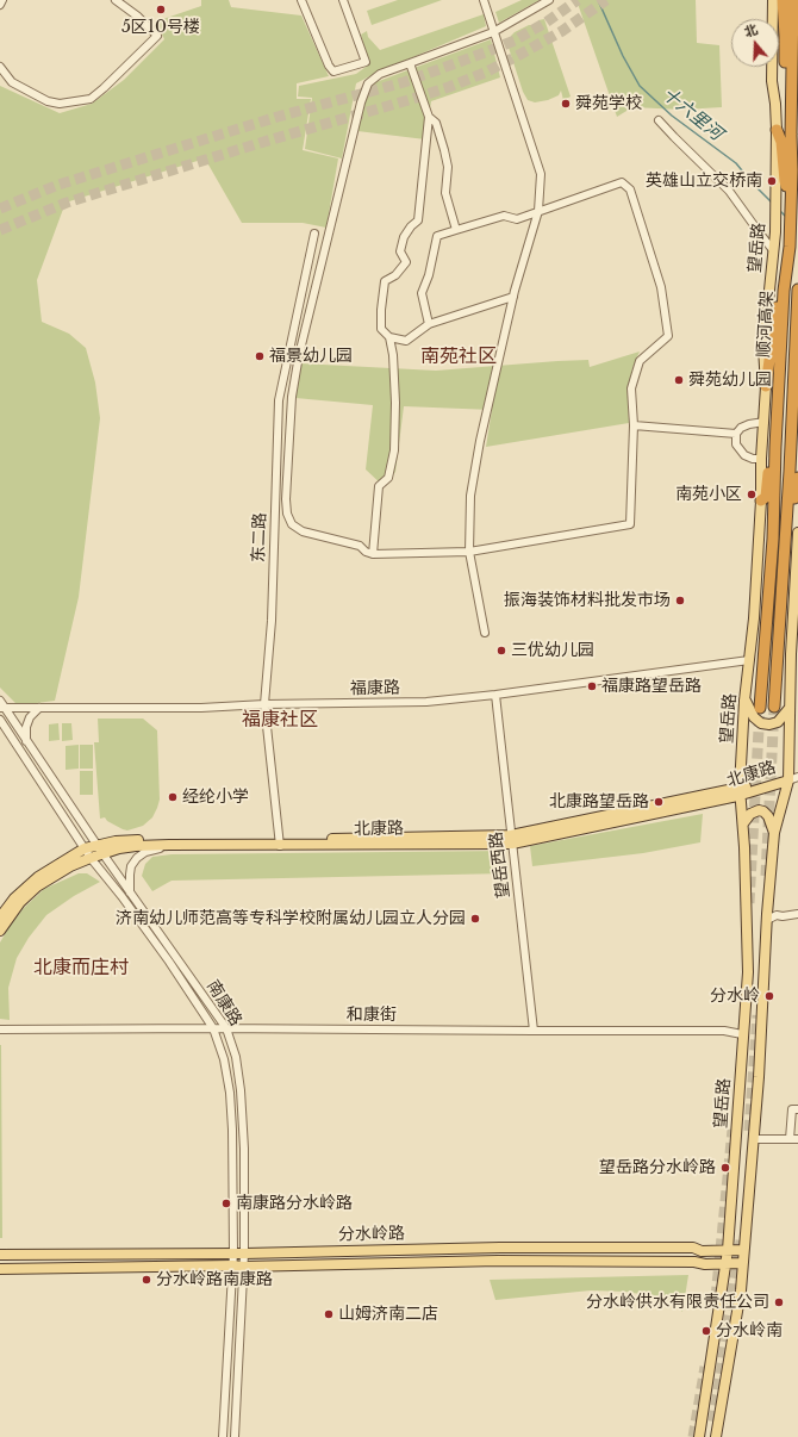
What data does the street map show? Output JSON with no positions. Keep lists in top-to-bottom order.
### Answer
{
  "streets": {
    "highway": ["顺河高架"],
    "main road": ["望岳路", "北康路", "分水岭路"],
    "street": [
      "东二路",
      "福康路",
      "望岳西路",
      "南康路",
      "和康街"
    ]
  },
  "crossings": [
    ["望岳路", "福康路"],
    ["望岳路", "北康路"],
    ["望岳路", "和康街"],
    ["望岳路", "分水岭路"],
    ["东二路", "福康路"],
    ["东二路", "北康路"],
    ["福康路", "望岳西路"],
    ["福康路", "南康路"],
    ["北康路", "望岳西路"],
    ["北康路", "南康路"],
    ["望岳西路", "和康街"],
    ["南康路", "和康街"],
    ["南康路", "分水岭路"]
  ],
  "districts": ["南苑社区", "福康社区", "北康而庄村"],
  "water": ["十六里河"],
  "places": [
    "5区10号楼",
    "舜苑学校",
    "英雄山立交桥南",
    "福景幼儿园",
    "舜苑幼儿园",
    "南苑小区",
    "振海装饰材料批发市场",
    "三优幼儿园",
    "福康路望岳路",
    "经纶小学",
    "北康路望岳路",
    "济南幼儿师范高等专科学校附属幼儿园立人分园",
    "分水岭",
    "望岳路分水岭路",
    "南康路分水岭路",
    "分水岭路南康路",
    "分水岭供水有限责任公司",
    "山姆济南二店",
    "分水岭南"
  ],
  "north": "top"
}
